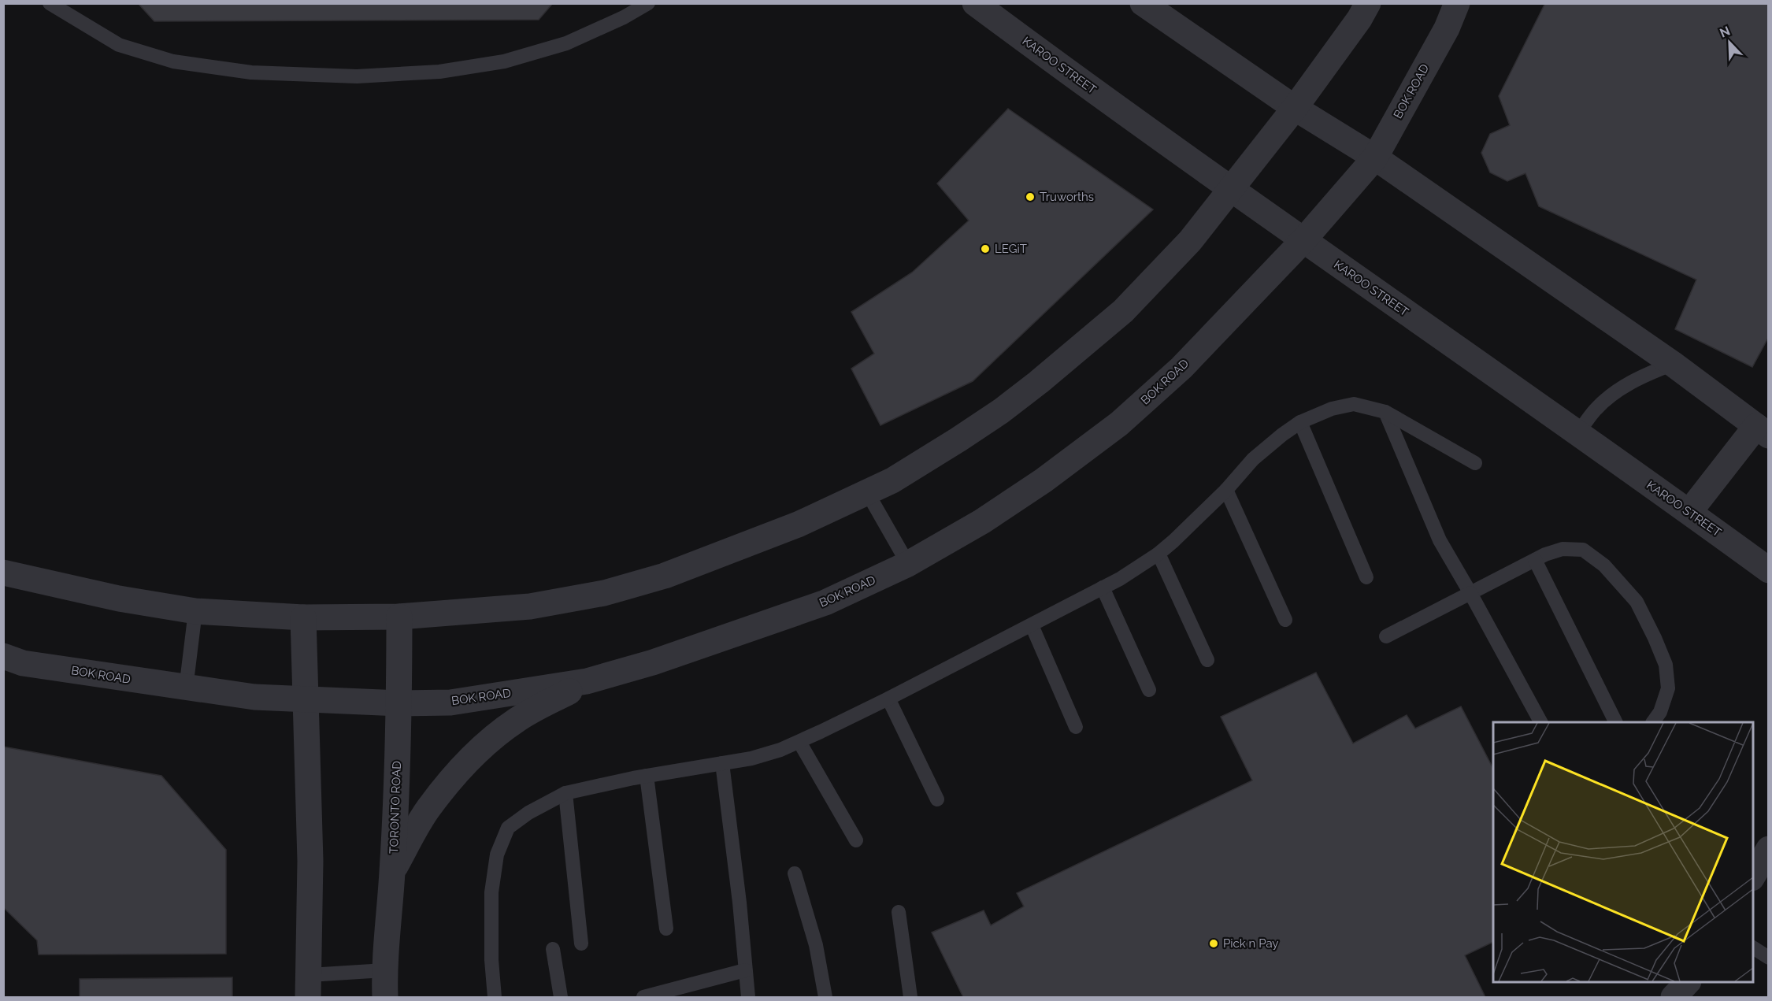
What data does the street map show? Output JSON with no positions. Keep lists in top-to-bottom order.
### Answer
{
  "streets": {
    "street": ["KAROO STREET", "BOK ROAD", "TORONTO ROAD"]
  },
  "crossings": [
    ["KAROO STREET", "BOK ROAD"],
    ["BOK ROAD", "TORONTO ROAD"]
  ],
  "places": ["Truworths", "LEGiT", "Pick n Pay"],
  "north": "top left"
}
